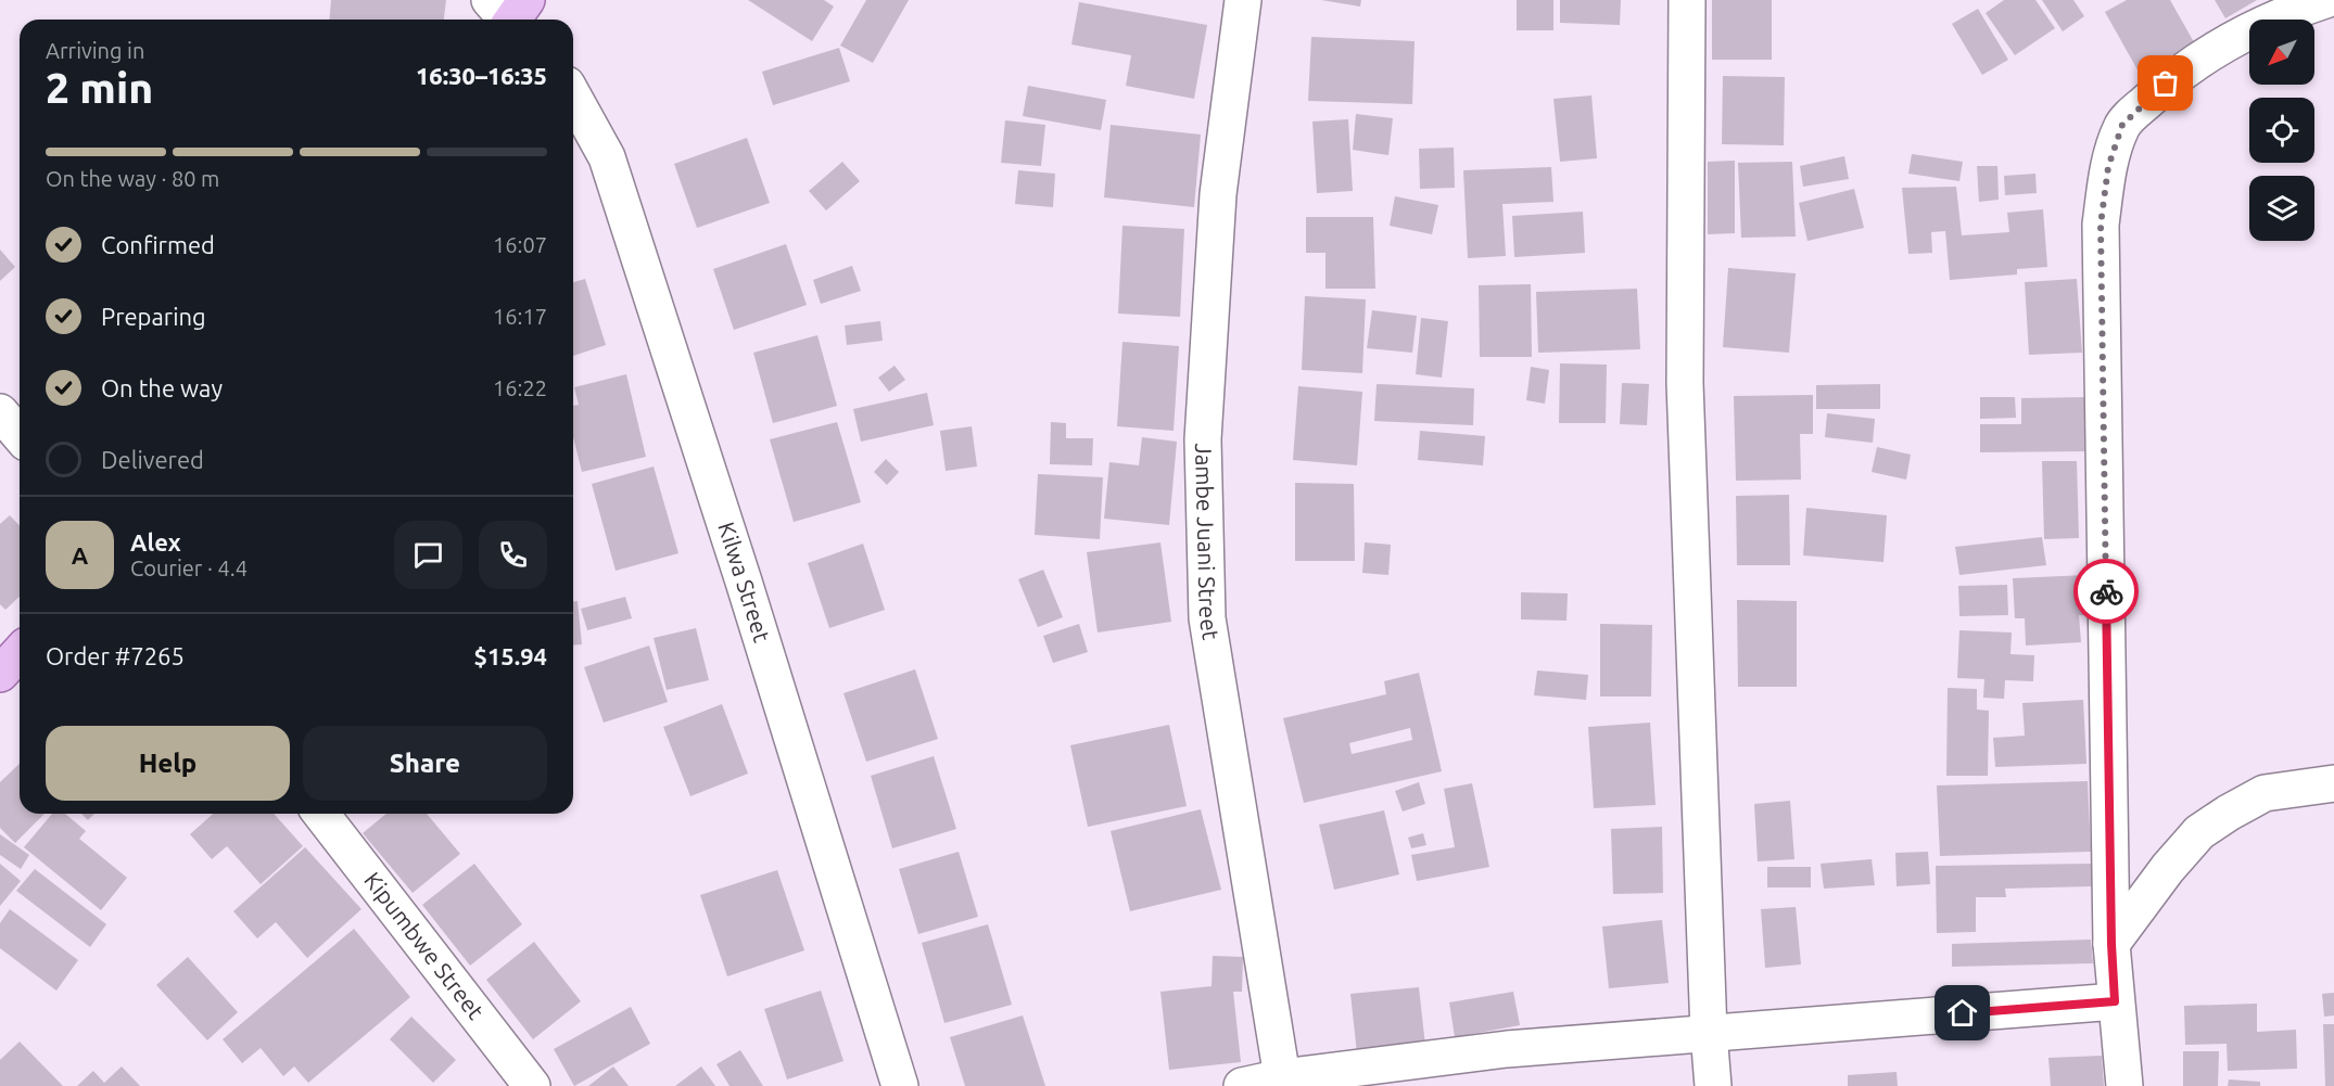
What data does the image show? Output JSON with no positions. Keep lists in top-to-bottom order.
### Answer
{
  "streets": {
    "street": ["Jambe Juani Street", "Kilwa Street", "Kipumbwe Street"]
  },
  "north": "bottom left",
  "page": {
    "heading": ["2 min", "Arriving in", "16:30–16:35"],
    "panel": [
      "Alex",
      "Courier · 4.4",
      "Order #7265",
      "$15.94"
    ],
    "bar": "On the way · 80 m",
    "list": [
      ["Confirmed", "16:07"],
      ["Preparing", "16:17"],
      ["On the way", "16:22"],
      "Delivered"
    ],
    "round": "A",
    "buttons": ["Help", "Share"]
  }
}
